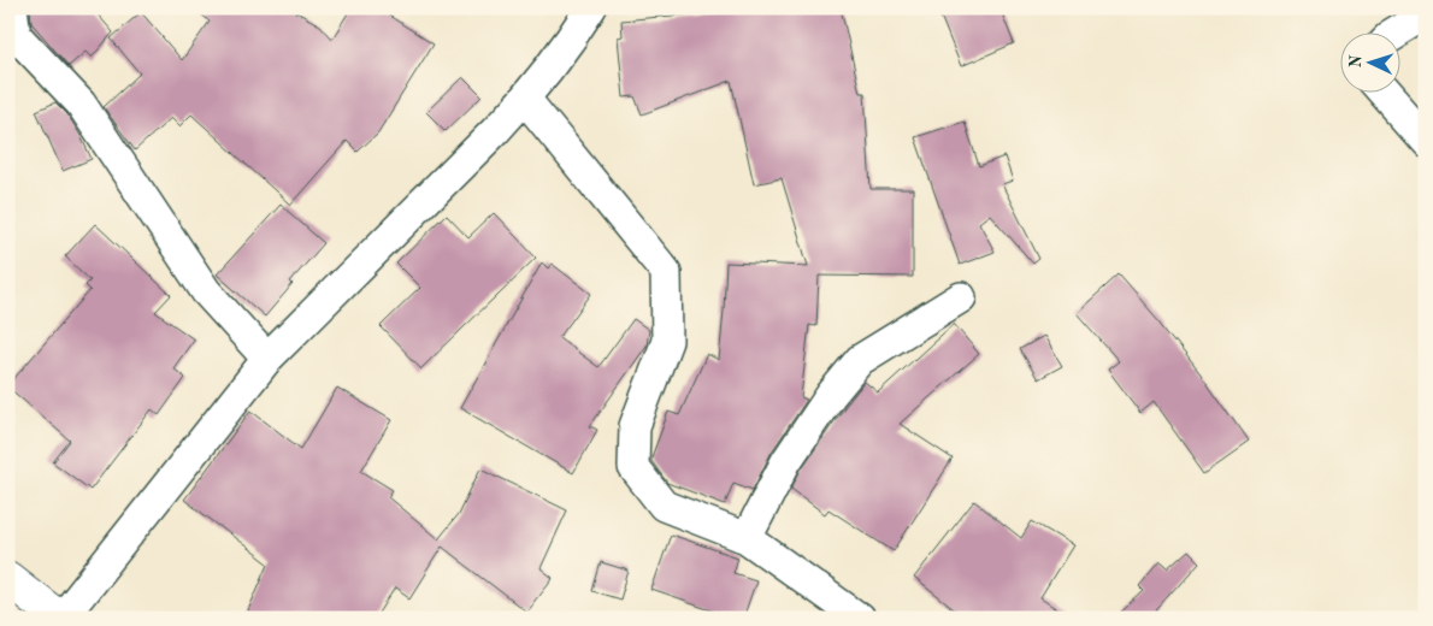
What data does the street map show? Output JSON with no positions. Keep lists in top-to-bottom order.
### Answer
{
  "north": "left"
}
